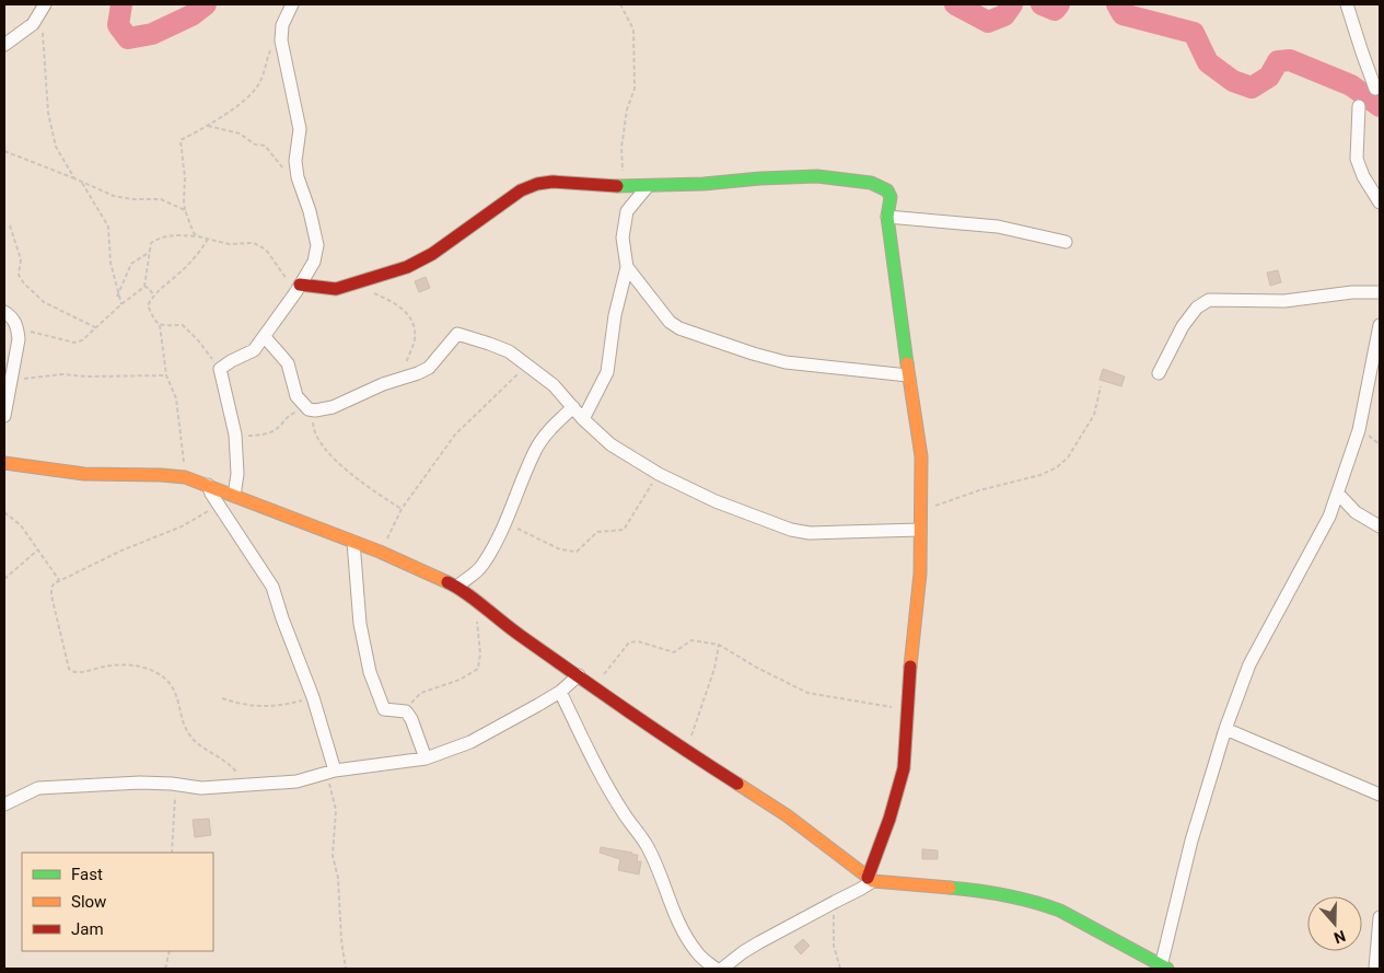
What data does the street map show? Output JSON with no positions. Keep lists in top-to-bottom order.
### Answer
{
  "legend": ["Fast", "Slow", "Jam"],
  "north": "bottom"
}
